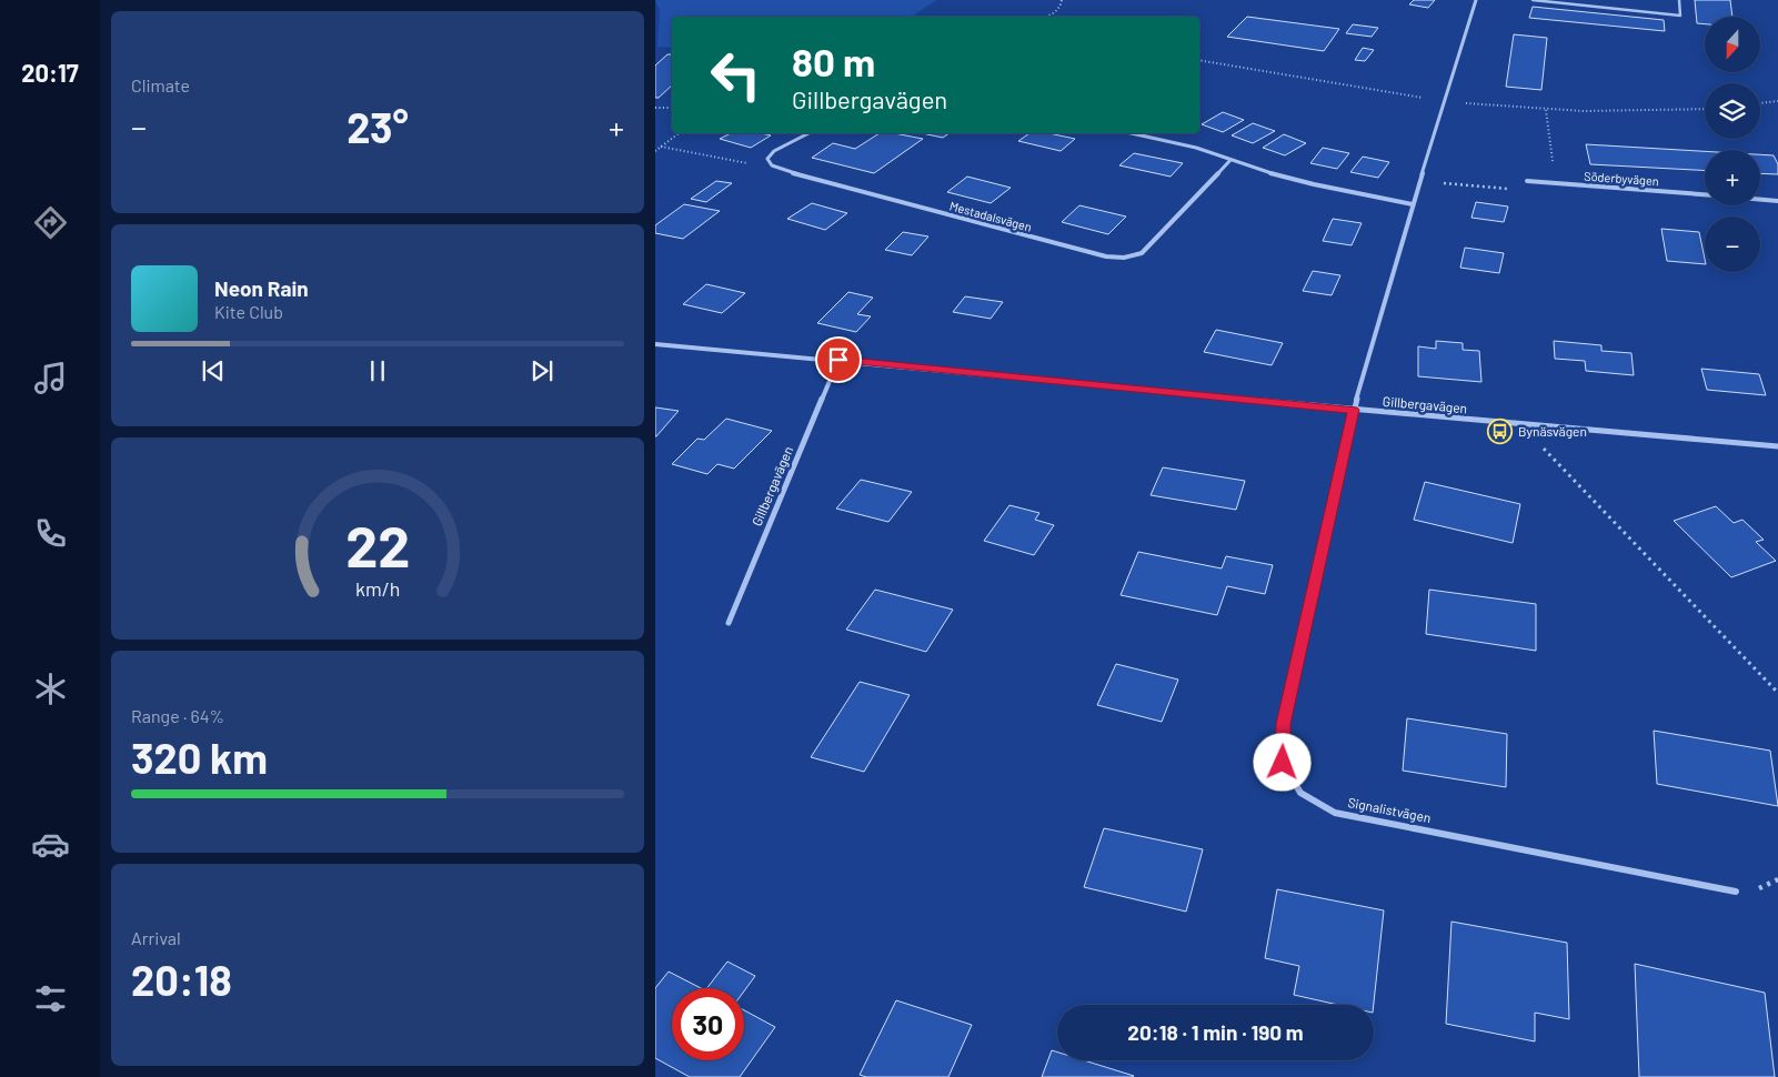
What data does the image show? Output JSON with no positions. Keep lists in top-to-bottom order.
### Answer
{
  "streets": {
    "street": [
      "Söderbyvägen",
      "Mestadalsvägen",
      "Gillbergavägen",
      "Signalistvägen"
    ]
  },
  "crossings": [
    ["Gillbergavägen", "Signalistvägen"]
  ],
  "places": {
    "bus stop": ["Bynäsvägen"]
  },
  "north": "bottom",
  "page": {
    "tabs": "20:17",
    "tile": [
      "Climate",
      ["Range · 64%", "320 km"],
      ["Arrival", "20:18"]
    ],
    "map_buttons": ["+", "−"],
    "turn": ["80 m", "Gillbergavägen"],
    "heat": ["−", "23°", "+"],
    "song": ["Neon Rain", "Kite Club"],
    "limit": "30",
    "trip": "20:18 · 1 min · 190 m",
    "gauge": ["22", "km/h"]
  }
}
